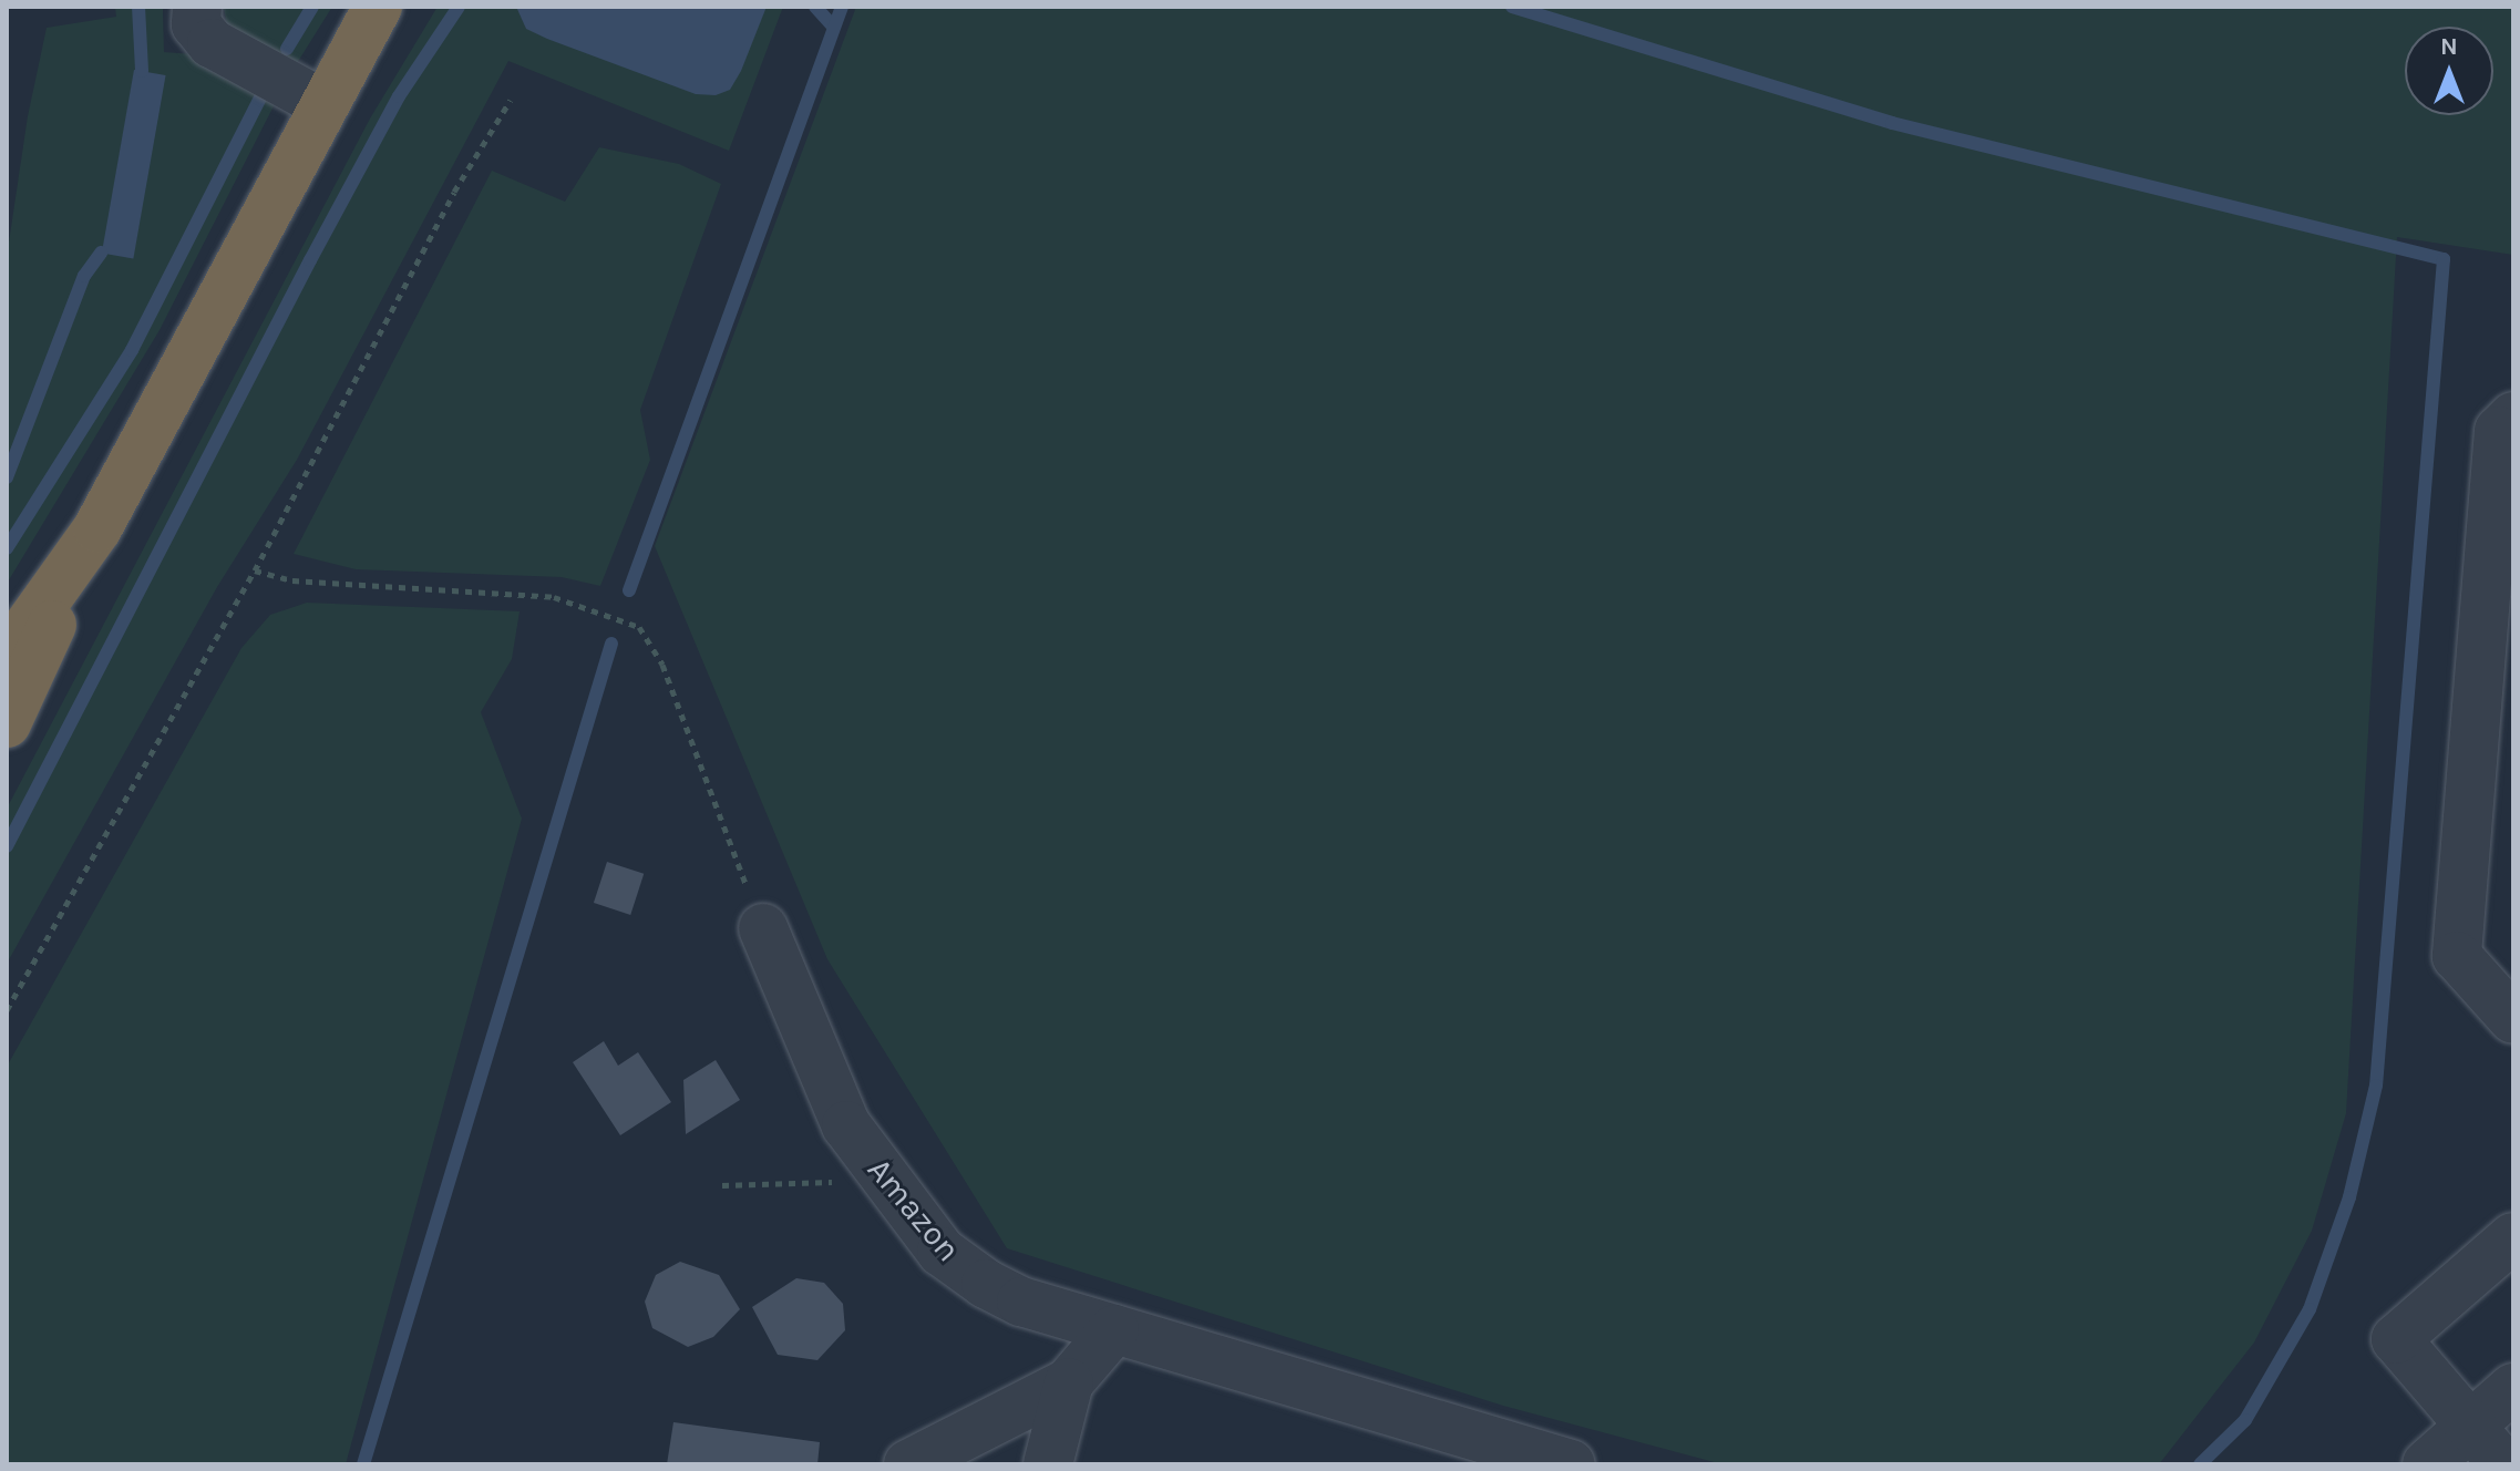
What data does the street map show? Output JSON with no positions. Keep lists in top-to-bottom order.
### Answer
{
  "streets": {
    "street": ["Amazon"]
  },
  "north": "top"
}
